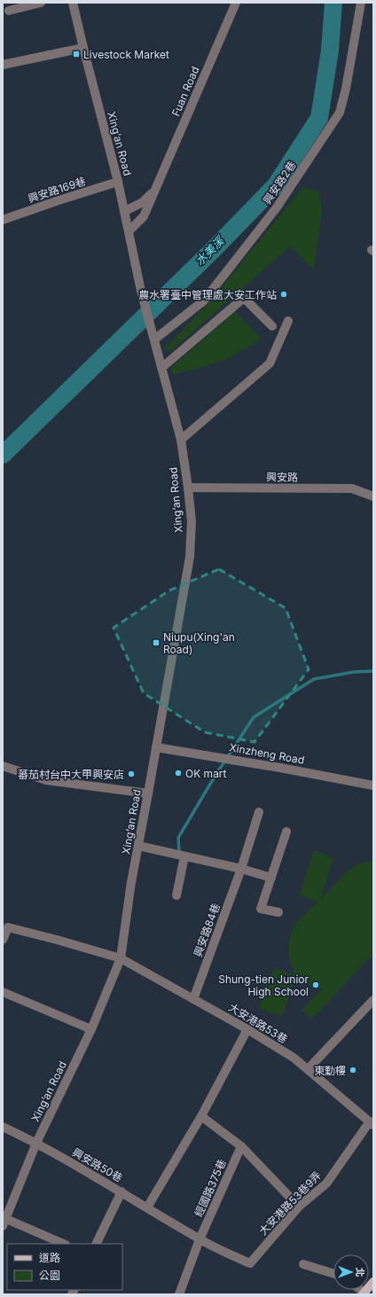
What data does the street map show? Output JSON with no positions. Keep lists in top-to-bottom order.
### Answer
{
  "streets": {
    "street": [
      "Fuan Road",
      "Xing’an Road",
      "興安路2巷",
      "興安路169巷",
      "興安路",
      "Xinzheng Road",
      "興安路84巷",
      "大安港路53巷",
      "興安路50巷",
      "經國路375巷",
      "大安港路53巷9弄"
    ]
  },
  "crossings": [
    ["Fuan Road", "Xing’an Road"],
    ["Xing’an Road", "興安路2巷"],
    ["Xing’an Road", "興安路169巷"],
    ["Xing’an Road", "興安路"],
    ["Xing’an Road", "Xinzheng Road"],
    ["Xing’an Road", "大安港路53巷"],
    ["Xing’an Road", "興安路50巷"],
    ["興安路84巷", "大安港路53巷"],
    ["大安港路53巷", "大安港路53巷9弄"],
    ["興安路50巷", "經國路375巷"],
    ["興安路50巷", "大安港路53巷9弄"],
    ["經國路375巷", "大安港路53巷9弄"]
  ],
  "water": ["水美溪"],
  "places": {
    "transit": ["Livestock Market", "Niupu(Xing'an Road)"],
    "other": [
      "農水署臺中管理處大安工作站",
      "OK mart",
      "蕃茄村台中大甲興安店",
      "Shung-tien Junior High School",
      "東勤樓"
    ]
  },
  "legend": ["道路", "公園"],
  "north": "right"
}
